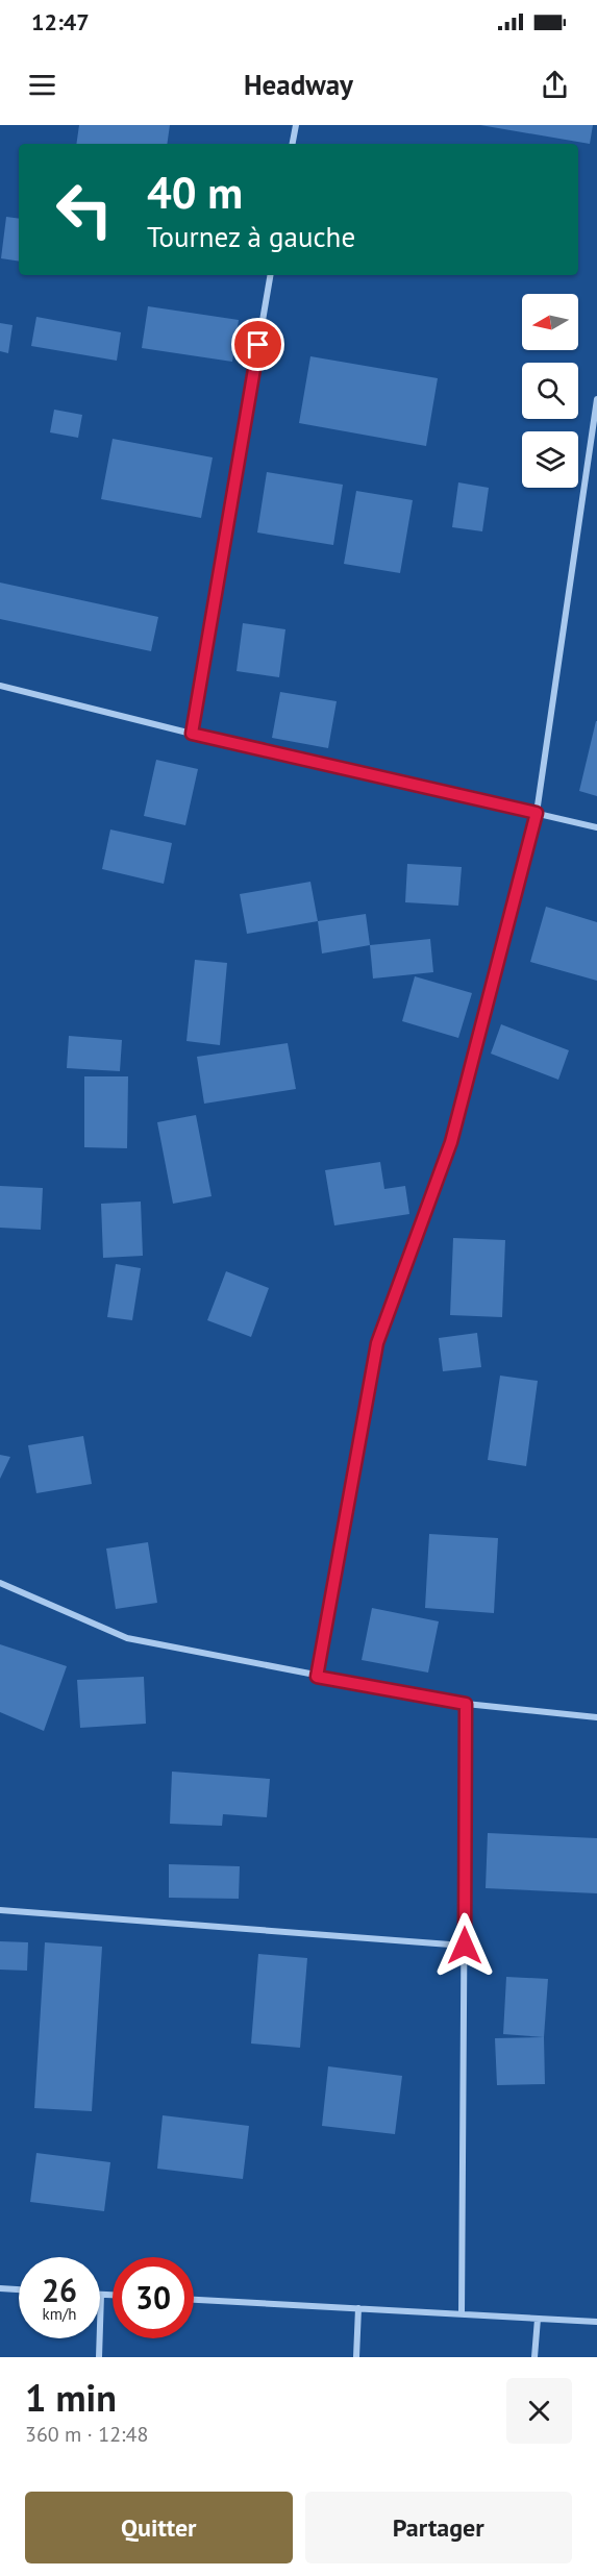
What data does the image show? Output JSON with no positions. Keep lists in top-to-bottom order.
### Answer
{
  "north": "left",
  "page": {
    "status": "12:47",
    "header": "Headway",
    "turn": ["40 m", "Tournez à gauche"],
    "speed": "26 km/h",
    "limit": "30",
    "heading": ["1 min", "360 m · 12:48"],
    "buttons": ["Quitter", "Partager"]
  }
}
